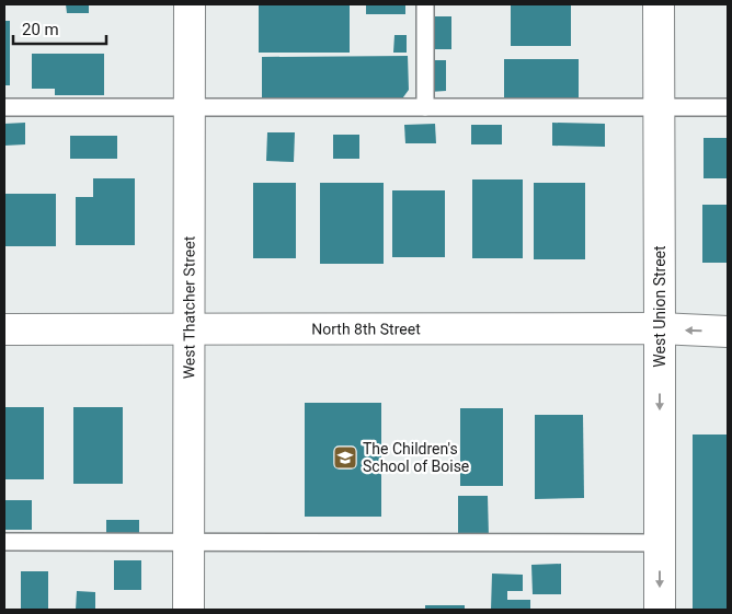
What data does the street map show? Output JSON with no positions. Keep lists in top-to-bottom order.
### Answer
{
  "streets": {
    "street": ["West Thatcher Street", "West Union Street", "North 8th Street"]
  },
  "crossings": [
    ["West Thatcher Street", "North 8th Street"],
    ["West Union Street", "North 8th Street"]
  ],
  "one_way": ["West Union Street"],
  "places": {
    "school or university": ["The Children's School of Boise"]
  },
  "scale_bar": "20 m"
}
